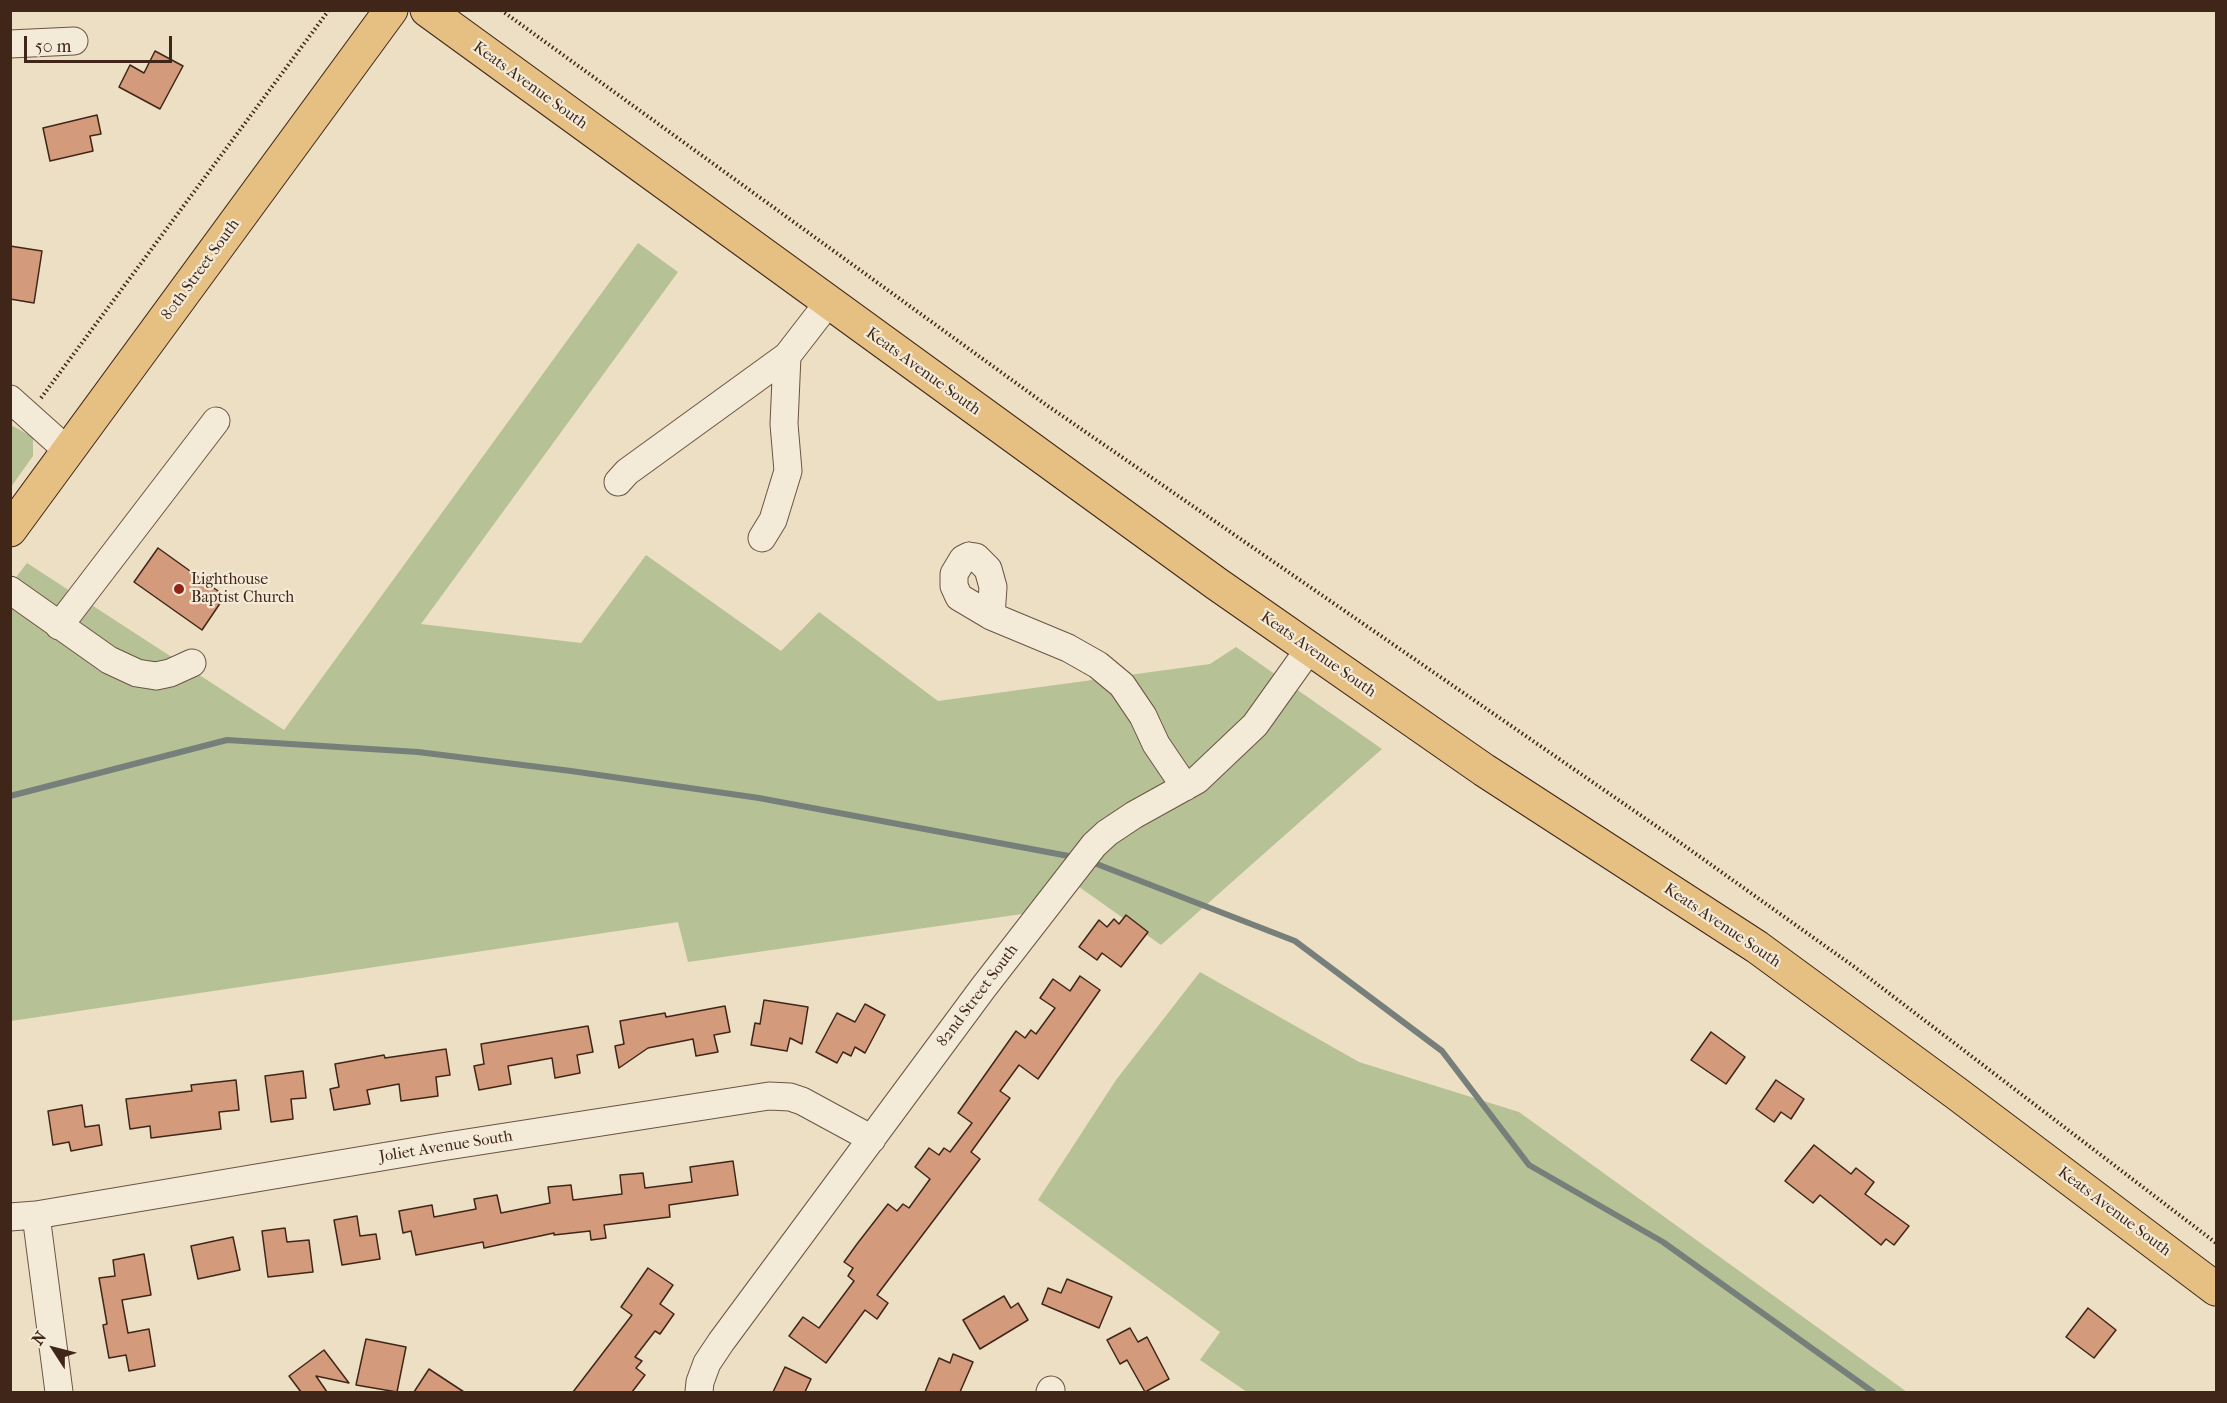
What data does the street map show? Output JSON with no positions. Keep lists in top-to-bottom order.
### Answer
{
  "streets": {
    "main road": ["Keats Avenue South", "80th Street South"],
    "street": ["82nd Street South", "Joliet Avenue South"]
  },
  "crossings": [
    ["Keats Avenue South", "82nd Street South"],
    ["82nd Street South", "Joliet Avenue South"]
  ],
  "places": ["Lighthouse Baptist Church"],
  "scale_bar": "50 m",
  "north": "top left"
}
